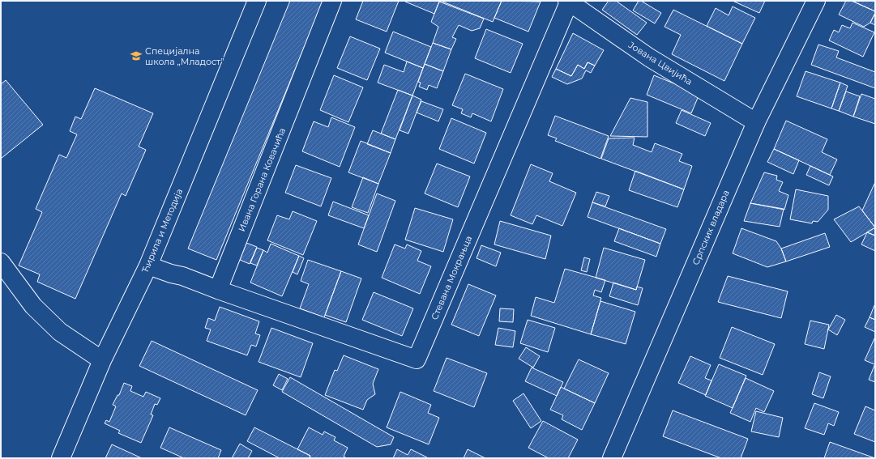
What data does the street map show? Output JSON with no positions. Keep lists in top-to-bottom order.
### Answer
{
  "streets": {
    "street": [
      "Јована Цвијића",
      "Ивана Горана Ковачића",
      "Српских владара",
      "Ћирила и Методија",
      "Стевана Мокрањца"
    ]
  },
  "crossings": [
    ["Јована Цвијића", "Српских владара"],
    ["Јована Цвијића", "Стевана Мокрањца"],
    ["Ивана Горана Ковачића", "Стевана Мокрањца"]
  ],
  "places": {
    "school or university": ["Специјална школа „Младост”"]
  }
}
